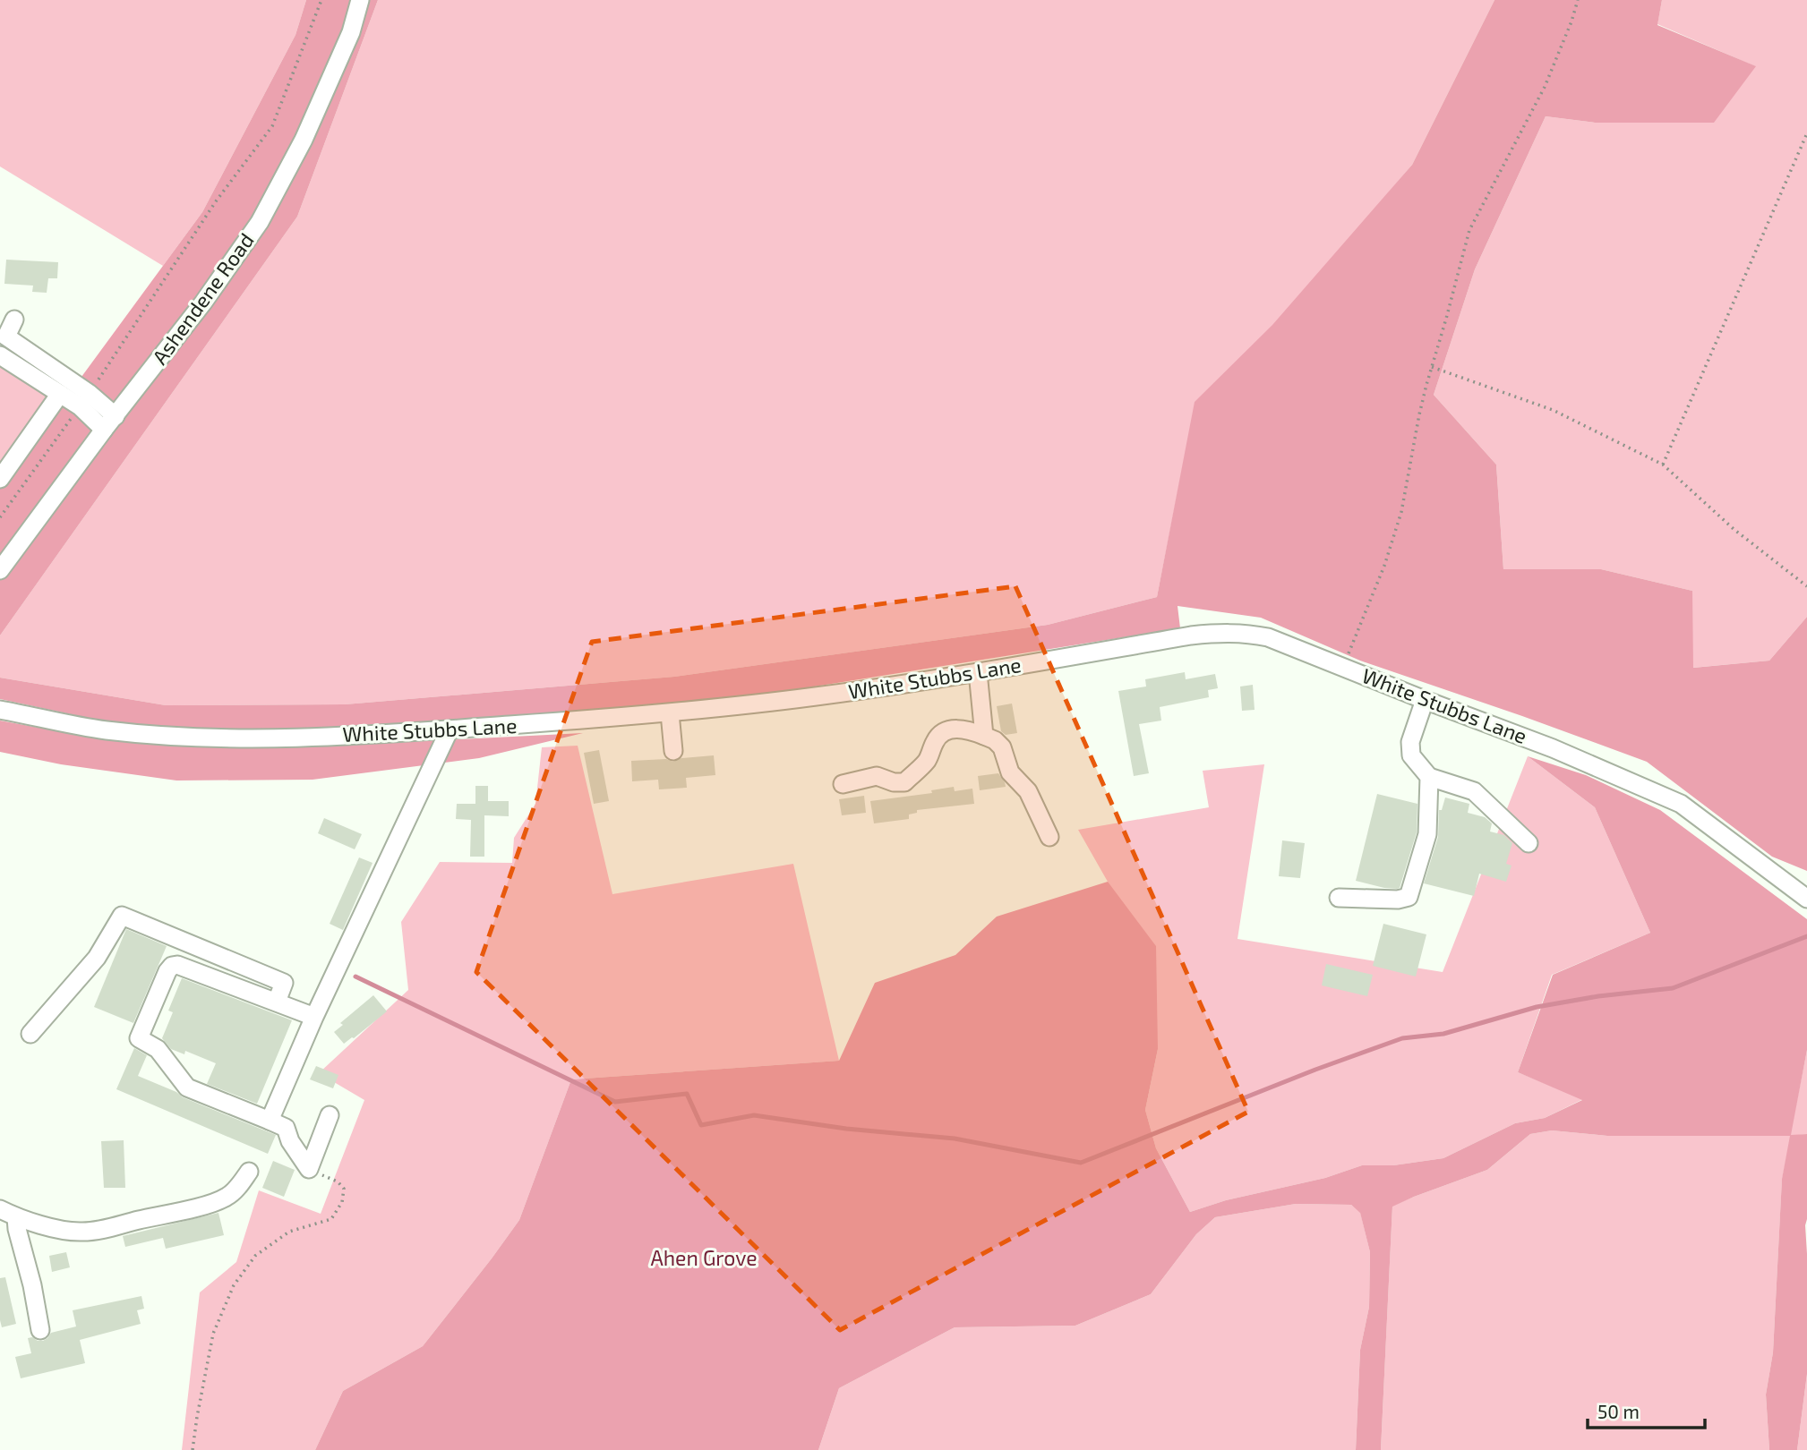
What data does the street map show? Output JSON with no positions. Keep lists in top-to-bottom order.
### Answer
{
  "streets": {
    "street": ["Ashendene Road", "White Stubbs Lane"]
  },
  "parks": ["Ahen Grove"],
  "scale_bar": "50 m"
}
